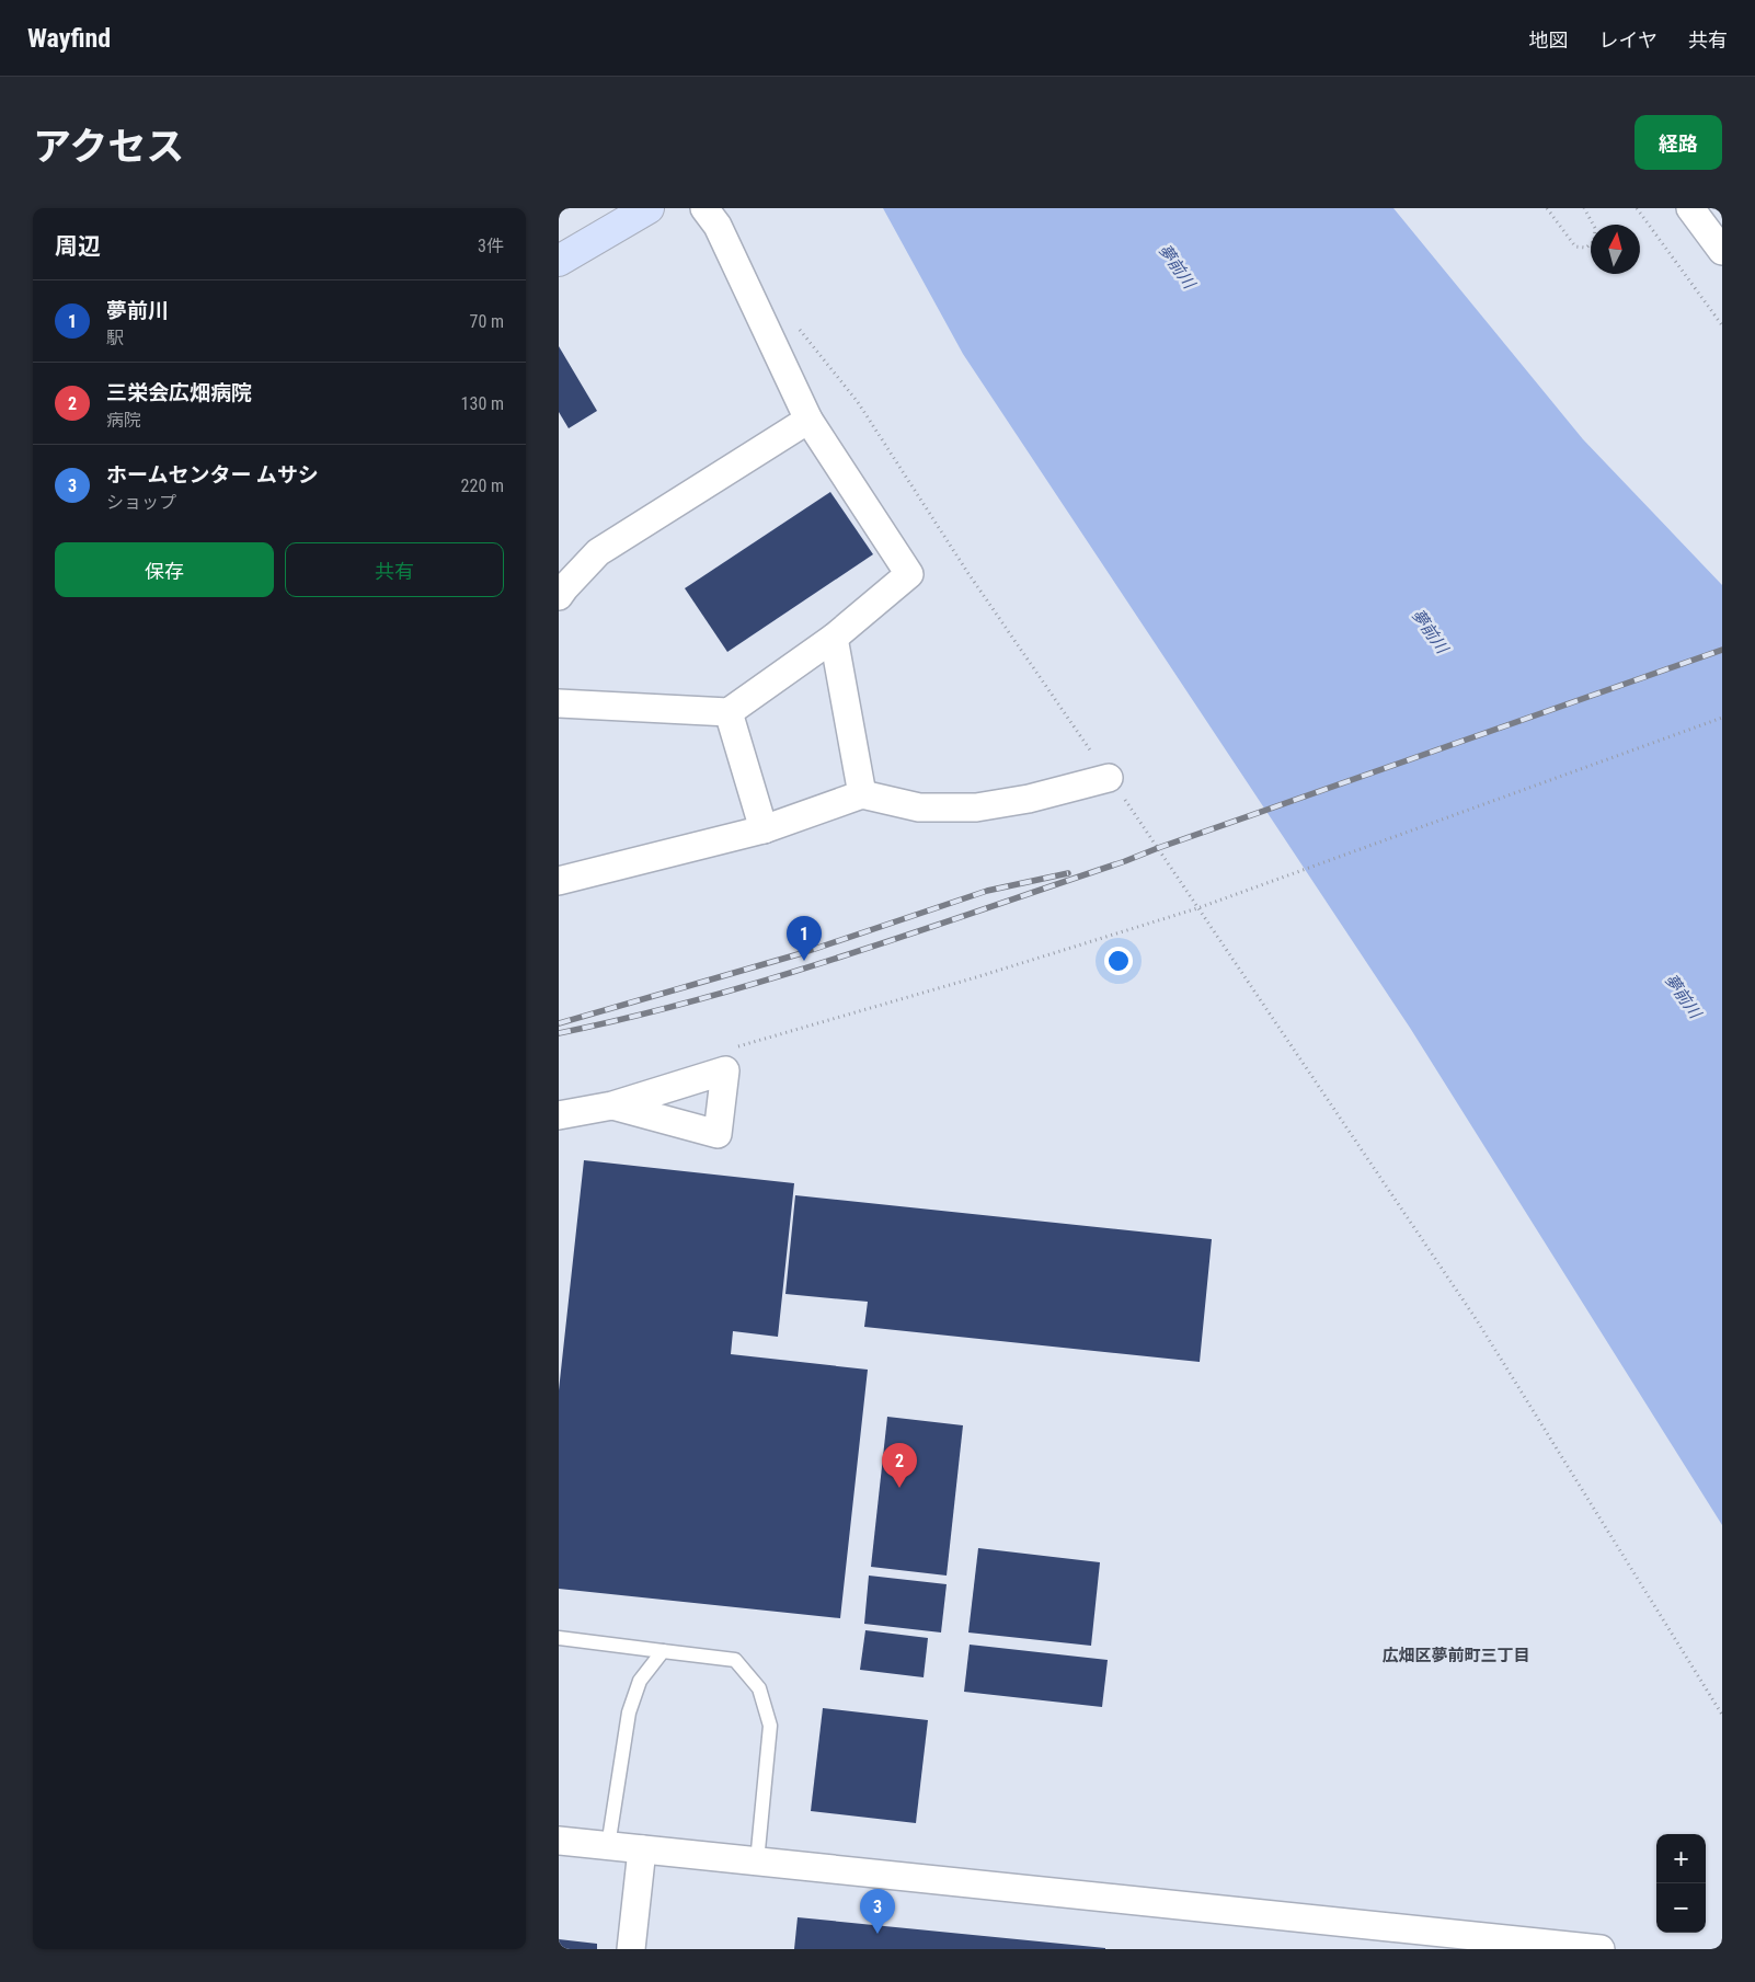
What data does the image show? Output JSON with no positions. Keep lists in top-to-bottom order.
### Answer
{
  "districts": ["広畑区夢前町三丁目"],
  "water": ["夢前川"],
  "north": "top",
  "page": {
    "header": "Wayfind",
    "nav": ["地図", "レイヤ", "共有"],
    "title": "アクセス",
    "buttons": [
      "経路",
      ["保存", "共有"]
    ],
    "heading": ["周辺", "3件"],
    "list": [
      {
        "mark": "1",
        "name": "夢前川",
        "note": "駅",
        "value": "70 m"
      },
      {
        "mark": "2",
        "name": "三栄会広畑病院",
        "note": "病院",
        "value": "130 m"
      },
      {
        "mark": "3",
        "name": "ホームセンター ムサシ",
        "note": "ショップ",
        "value": "220 m"
      }
    ],
    "pins": ["1", "2", "3"],
    "map_buttons": ["+", "−"]
  }
}
